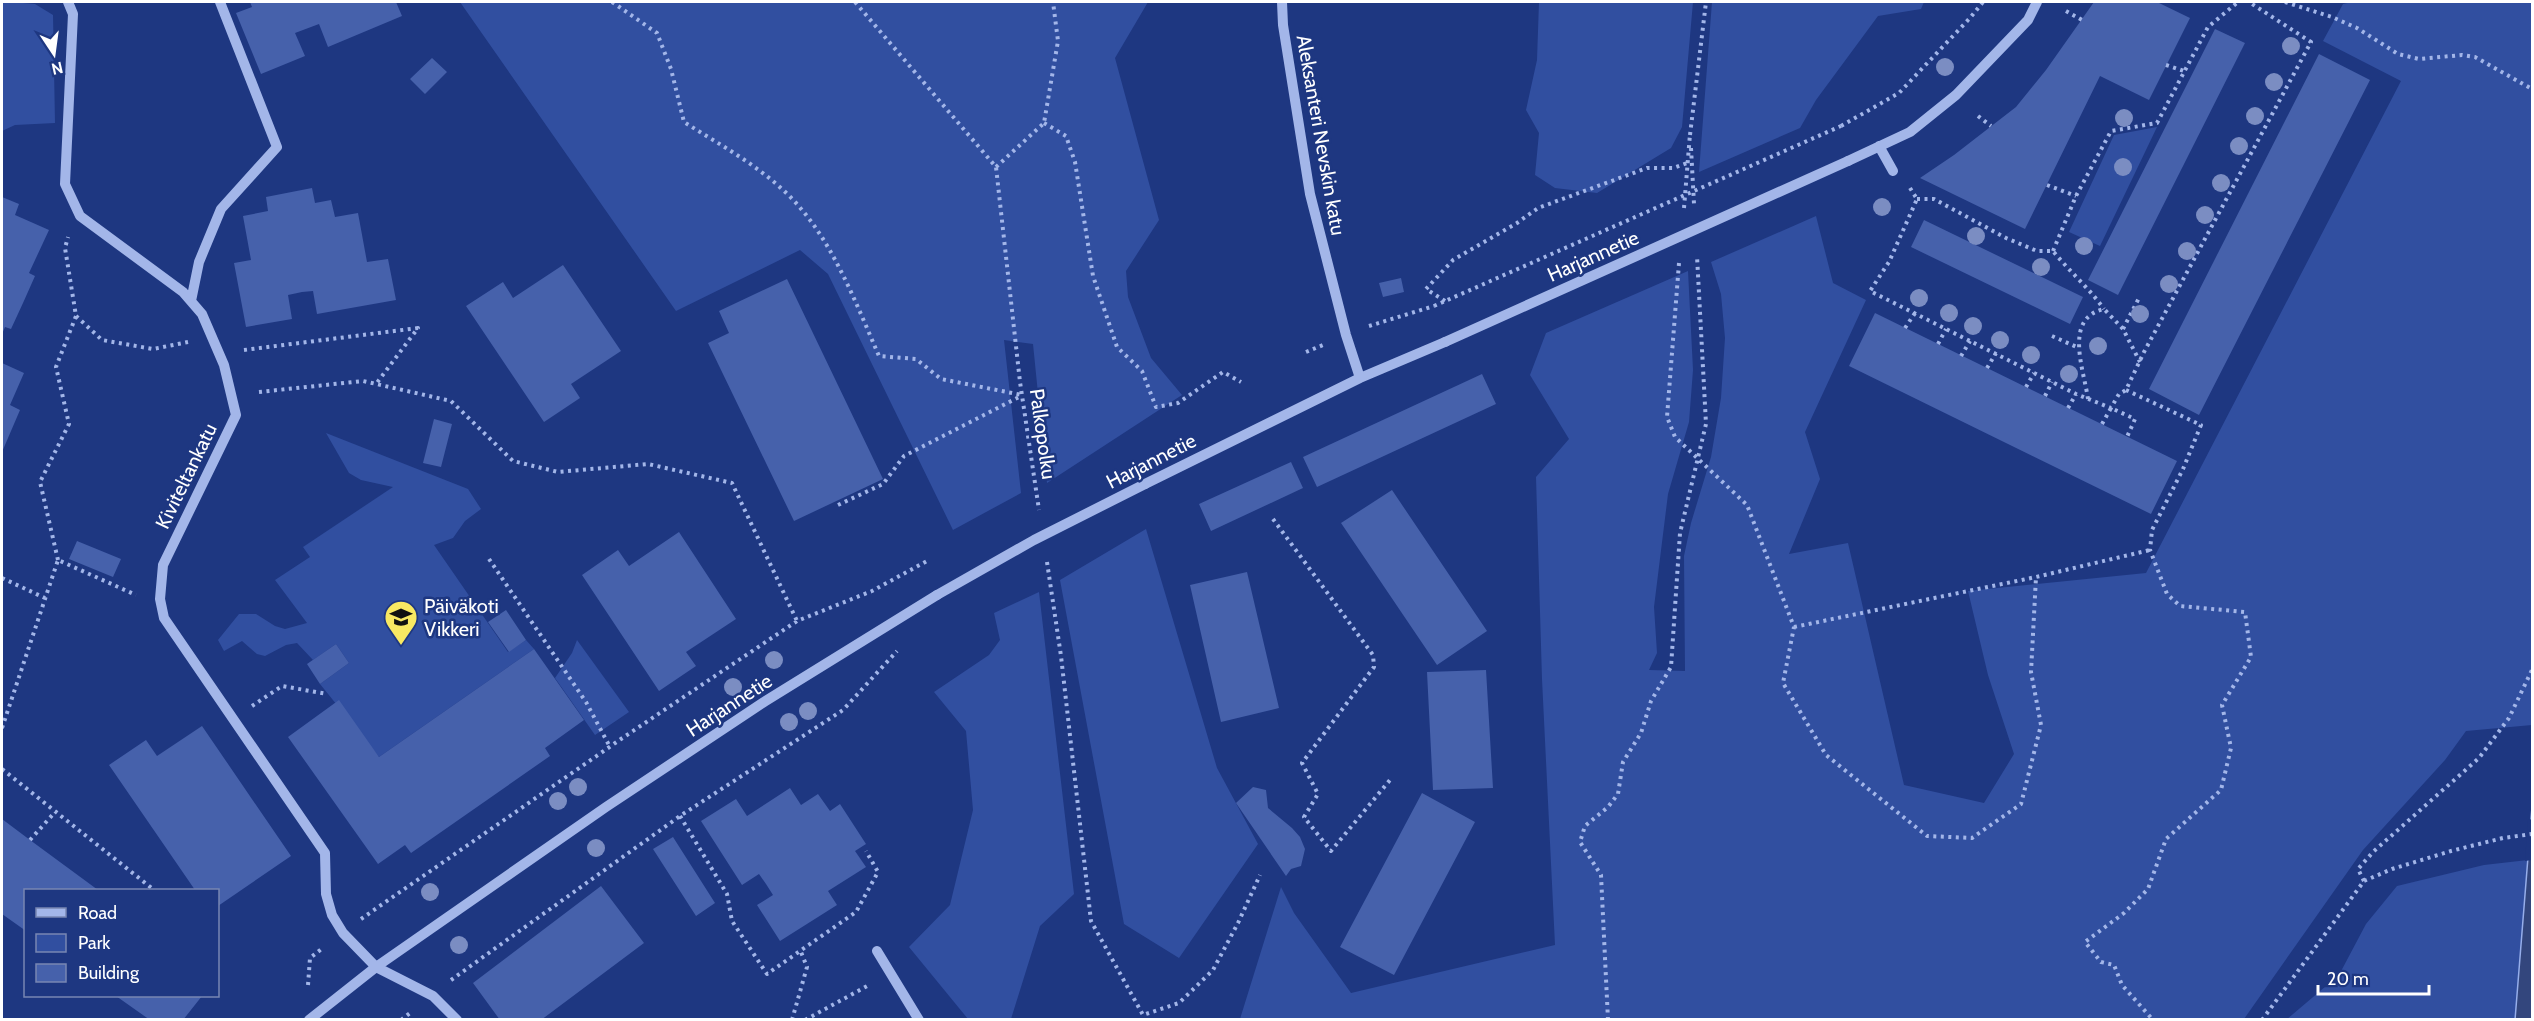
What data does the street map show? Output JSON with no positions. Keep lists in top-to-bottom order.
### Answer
{
  "streets": {
    "street": ["Aleksanteri Nevskin katu", "Harjannetie", "Kiviteltankatu"],
    "path": ["Palkopolku"]
  },
  "crossings": [
    ["Aleksanteri Nevskin katu", "Harjannetie"],
    ["Harjannetie", "Kiviteltankatu"]
  ],
  "places": {
    "school or university": ["Päiväkoti Vikkeri"]
  },
  "legend": ["Road", "Park", "Building"],
  "scale_bar": "20 m",
  "north": "bottom"
}
